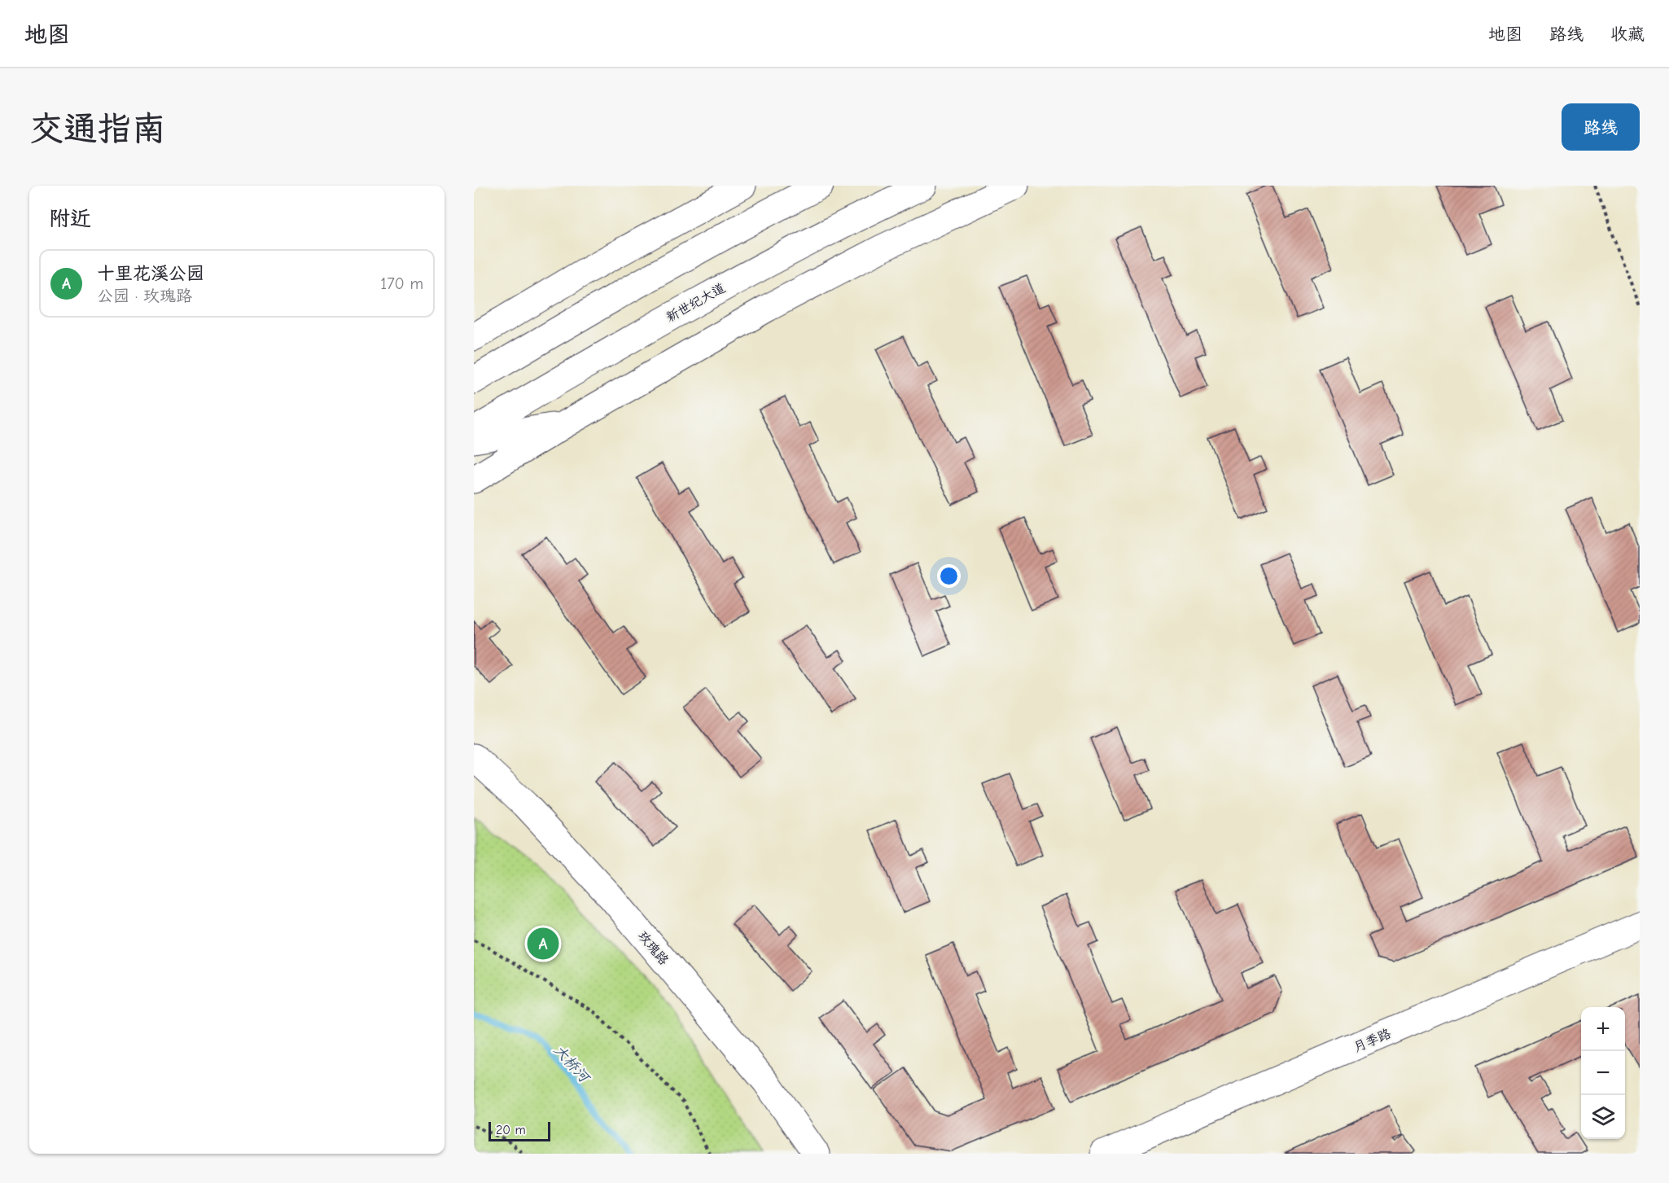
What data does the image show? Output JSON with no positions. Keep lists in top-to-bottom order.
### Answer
{
  "streets": {
    "street": ["新世纪大道", "玫瑰路", "月季路"]
  },
  "water": ["大桥河"],
  "scale_bar": "20 m",
  "page": {
    "header": "地图",
    "nav": ["地图", "路线", "收藏"],
    "buttons": "路线",
    "title": "交通指南",
    "heading": "附近",
    "list": [
      {
        "mark": "A",
        "name": "十里花溪公园",
        "note": "公园 · 玫瑰路",
        "value": "170 m"
      }
    ],
    "pins": "A",
    "map_buttons": ["+", "−"],
    "scale": "20 m"
  }
}
